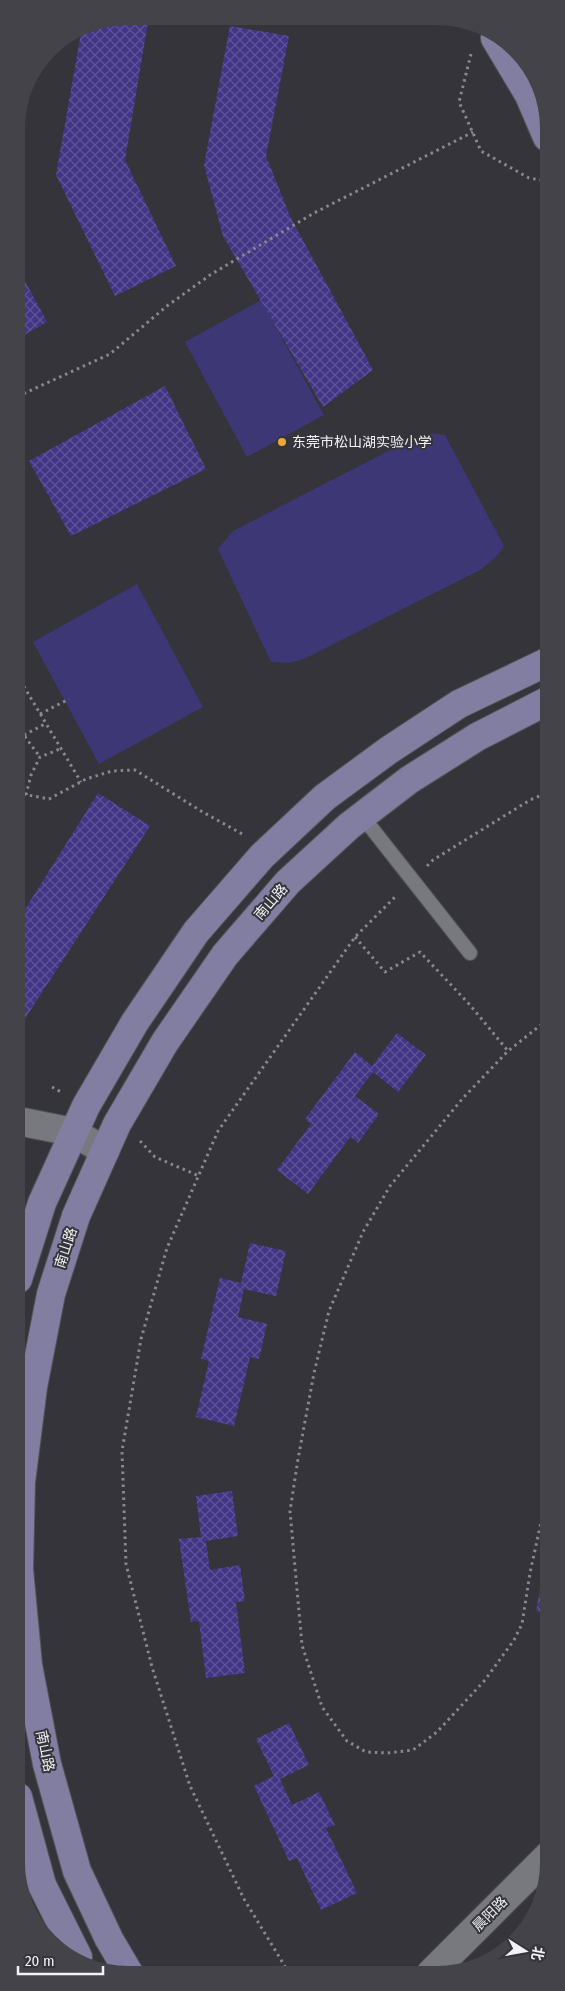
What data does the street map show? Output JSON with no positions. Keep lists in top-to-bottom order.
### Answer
{
  "streets": {
    "main road": ["南山路"],
    "street": ["晨阳路"]
  },
  "places": ["东莞市松山湖实验小学"],
  "scale_bar": "20 m",
  "north": "right"
}
